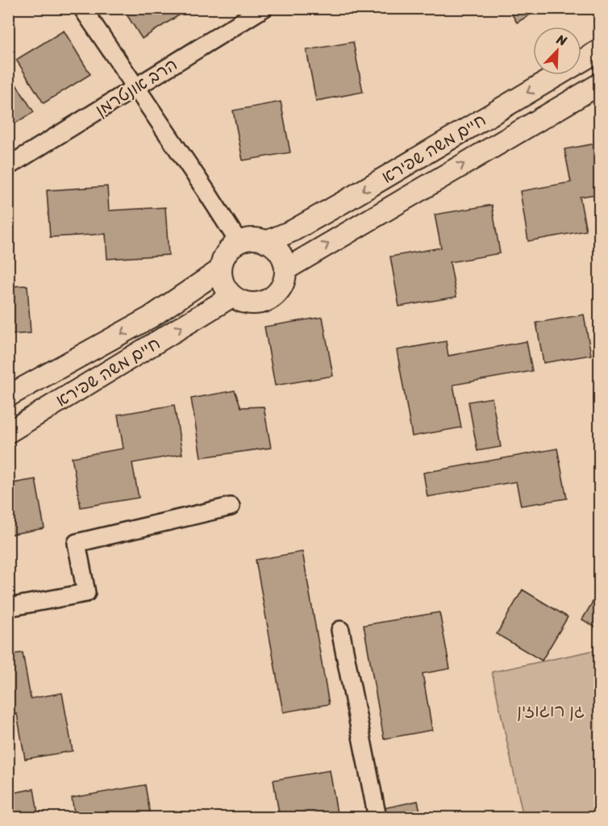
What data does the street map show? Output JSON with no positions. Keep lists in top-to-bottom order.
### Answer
{
  "streets": {
    "street": ["הרב אונטרמן", "חיים משה שפירא"]
  },
  "parks": ["גן רוגוזין"],
  "north": "top right"
}
